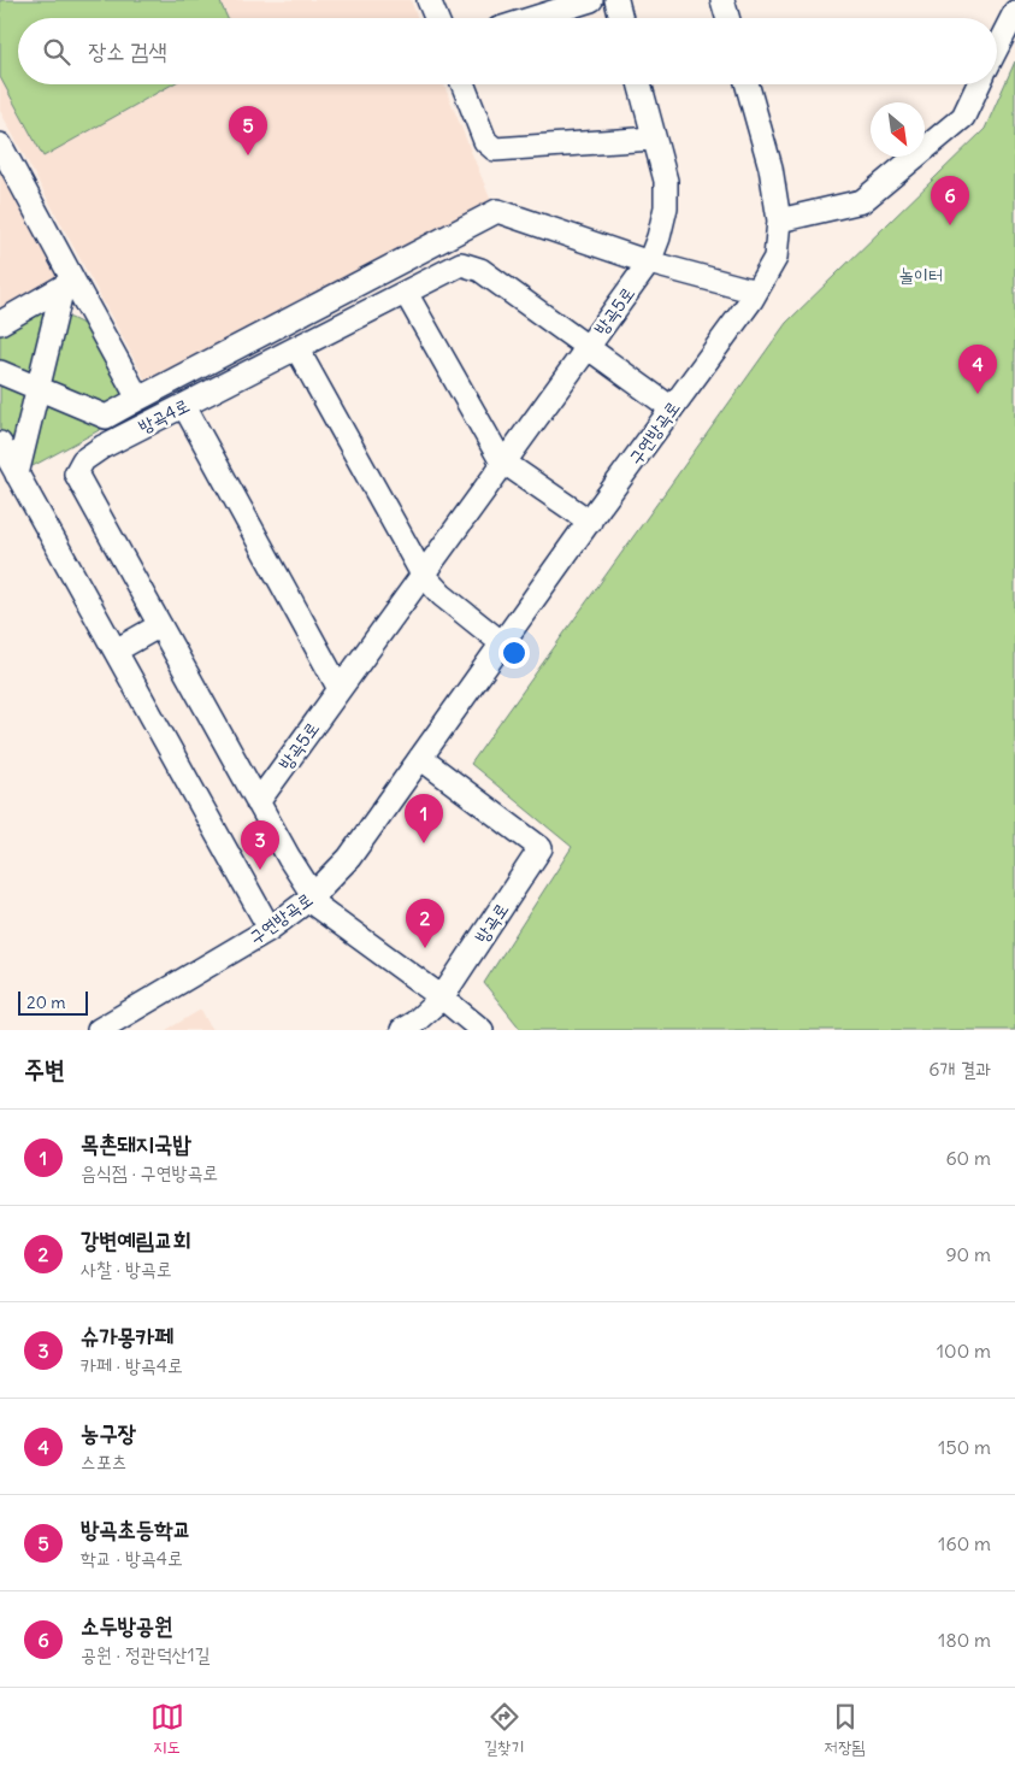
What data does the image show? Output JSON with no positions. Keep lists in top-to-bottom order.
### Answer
{
  "streets": {
    "street": [
      "방곡5로",
      "방곡4로",
      "구연방곡로",
      "방곡로"
    ]
  },
  "crossings": [
    ["방곡5로", "방곡4로"],
    ["방곡4로", "구연방곡로"],
    ["구연방곡로", "방곡로"]
  ],
  "parks": ["놀이터"],
  "scale_bar": "20 m",
  "north": "bottom right",
  "page": {
    "search": "장소 검색",
    "pins": [
      "5",
      "6",
      "4",
      "1",
      "3",
      "2"
    ],
    "scale": "20 m",
    "heading": ["주변", "6개 결과"],
    "list": [
      {
        "mark": "1",
        "name": "목촌돼지국밥",
        "note": "음식점 · 구연방곡로",
        "value": "60 m"
      },
      {
        "mark": "2",
        "name": "강변예림교회",
        "note": "사찰 · 방곡로",
        "value": "90 m"
      },
      {
        "mark": "3",
        "name": "슈가몽카페",
        "note": "카페 · 방곡4로",
        "value": "100 m"
      },
      {
        "mark": "4",
        "name": "농구장",
        "note": "스포츠",
        "value": "150 m"
      },
      {
        "mark": "5",
        "name": "방곡초등학교",
        "note": "학교 · 방곡4로",
        "value": "160 m"
      },
      {
        "mark": "6",
        "name": "소두방공원",
        "note": "공원 · 정관덕산1길",
        "value": "180 m"
      }
    ],
    "nav": ["지도", "길찾기", "저장됨"]
  }
}
